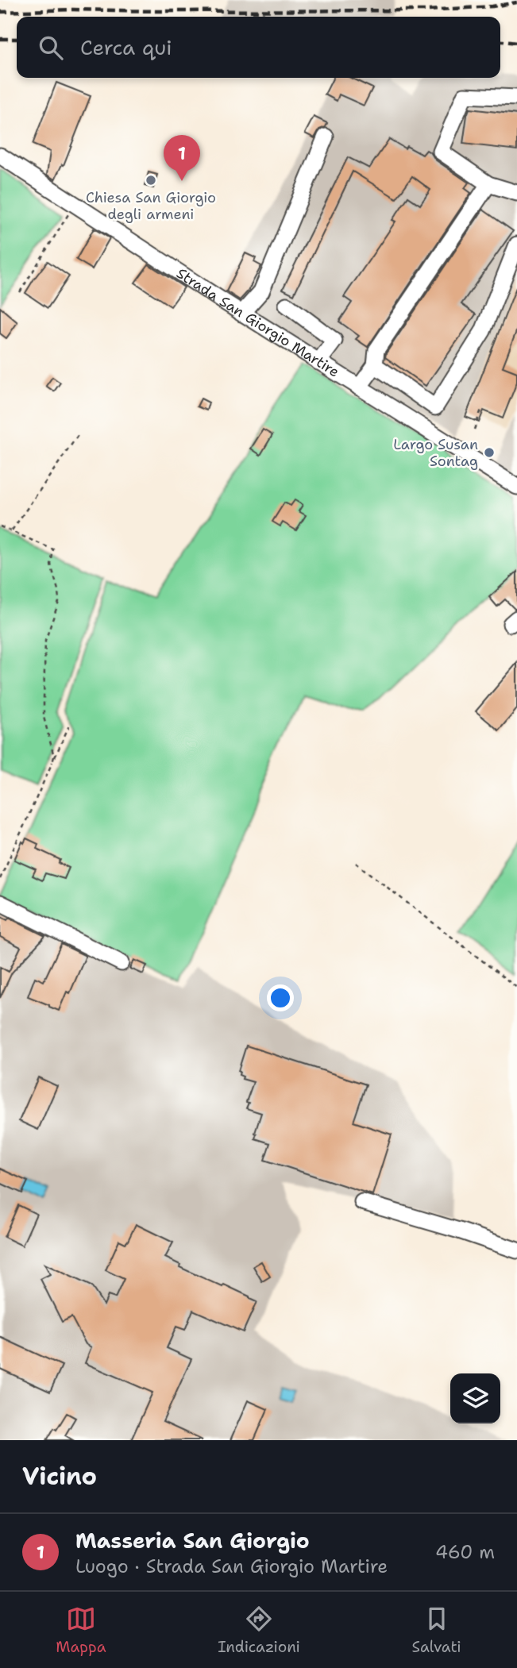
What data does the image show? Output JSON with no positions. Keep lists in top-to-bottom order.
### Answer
{
  "streets": {
    "street": ["Strada San Giorgio Martire"]
  },
  "places": ["Chiesa San Giorgio degli armeni", "Largo Susan Sontag"],
  "page": {
    "search": "Cerca qui",
    "pins": "1",
    "heading": "Vicino",
    "list": [
      {
        "mark": "1",
        "name": "Masseria San Giorgio",
        "note": "Luogo · Strada San Giorgio Martire",
        "value": "460 m"
      }
    ],
    "nav": ["Mappa", "Indicazioni", "Salvati"]
  }
}
